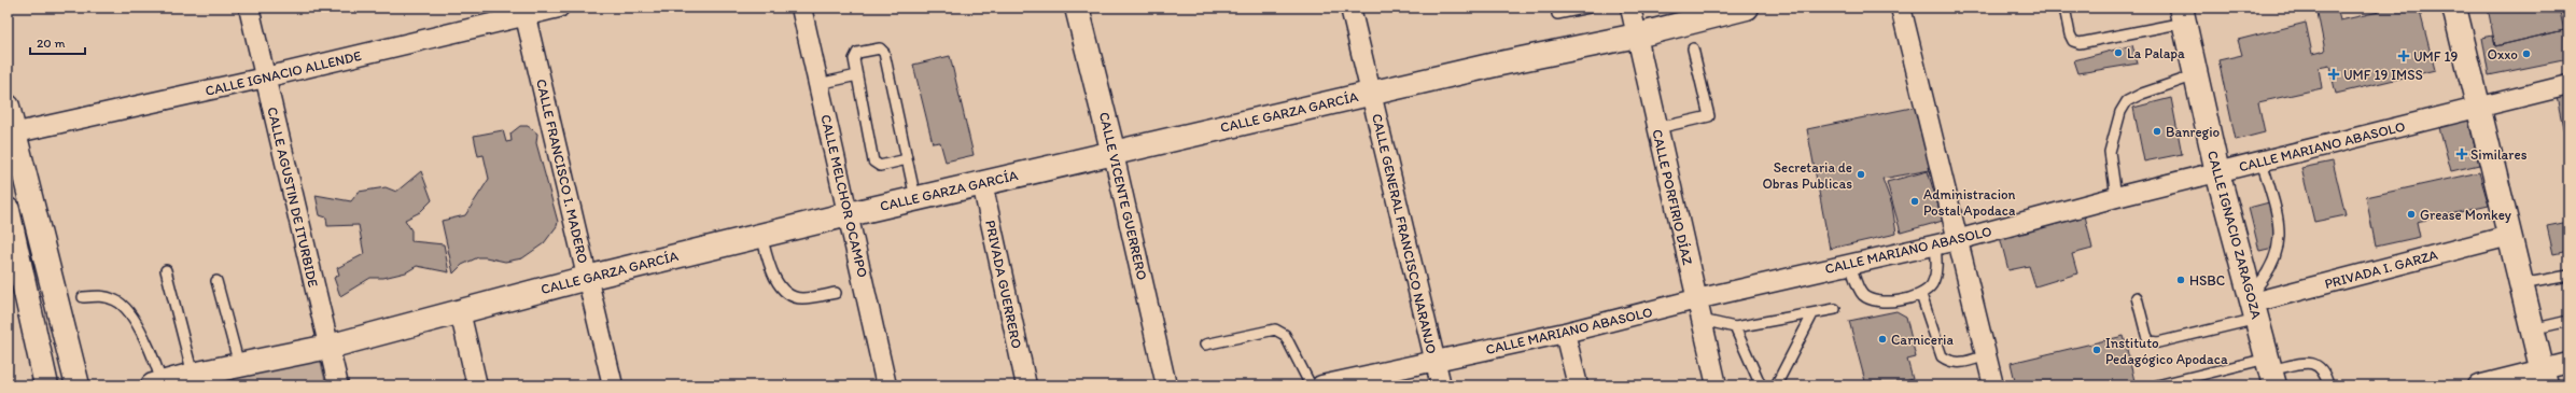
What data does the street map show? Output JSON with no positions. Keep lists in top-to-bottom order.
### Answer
{
  "streets": {
    "street": [
      "CALLE IGNACIO ALLENDE",
      "CALLE GARZA GARCÍA",
      "CALLE MARIANO ABASOLO",
      "CALLE FRANCISCO I. MADERO",
      "CALLE MELCHOR OCAMPO",
      "CALLE VICENTE GUERRERO",
      "CALLE AGUSTIN DE ITURBIDE",
      "CALLE PORFIRIO DÍAZ",
      "CALLE GENERAL FRANCISCO NARANJO",
      "CALLE IGNACIO ZARAGOZA",
      "PRIVADA I. GARZA",
      "PRIVADA GUERRERO"
    ]
  },
  "crossings": [
    ["CALLE IGNACIO ALLENDE", "CALLE FRANCISCO I. MADERO"],
    ["CALLE IGNACIO ALLENDE", "CALLE AGUSTIN DE ITURBIDE"],
    ["CALLE GARZA GARCÍA", "CALLE FRANCISCO I. MADERO"],
    ["CALLE GARZA GARCÍA", "CALLE MELCHOR OCAMPO"],
    ["CALLE GARZA GARCÍA", "CALLE VICENTE GUERRERO"],
    ["CALLE GARZA GARCÍA", "CALLE AGUSTIN DE ITURBIDE"],
    ["CALLE GARZA GARCÍA", "CALLE PORFIRIO DÍAZ"],
    ["CALLE GARZA GARCÍA", "CALLE GENERAL FRANCISCO NARANJO"],
    ["CALLE GARZA GARCÍA", "PRIVADA GUERRERO"],
    ["CALLE MARIANO ABASOLO", "CALLE PORFIRIO DÍAZ"],
    ["CALLE MARIANO ABASOLO", "CALLE GENERAL FRANCISCO NARANJO"],
    ["CALLE MARIANO ABASOLO", "CALLE IGNACIO ZARAGOZA"],
    ["CALLE IGNACIO ZARAGOZA", "PRIVADA I. GARZA"]
  ],
  "places": {
    "other": [
      "La Palapa",
      "Oxxo",
      "Banregio",
      "Secretaria de Obras Publicas",
      "Administracion Postal Apodaca",
      "Grease Monkey",
      "HSBC",
      "Carniceria",
      "Instituto Pedagógico Apodaca"
    ],
    "health": ["UMF 19", "UMF 19 IMSS", "Similares"]
  },
  "scale_bar": "20 m"
}
